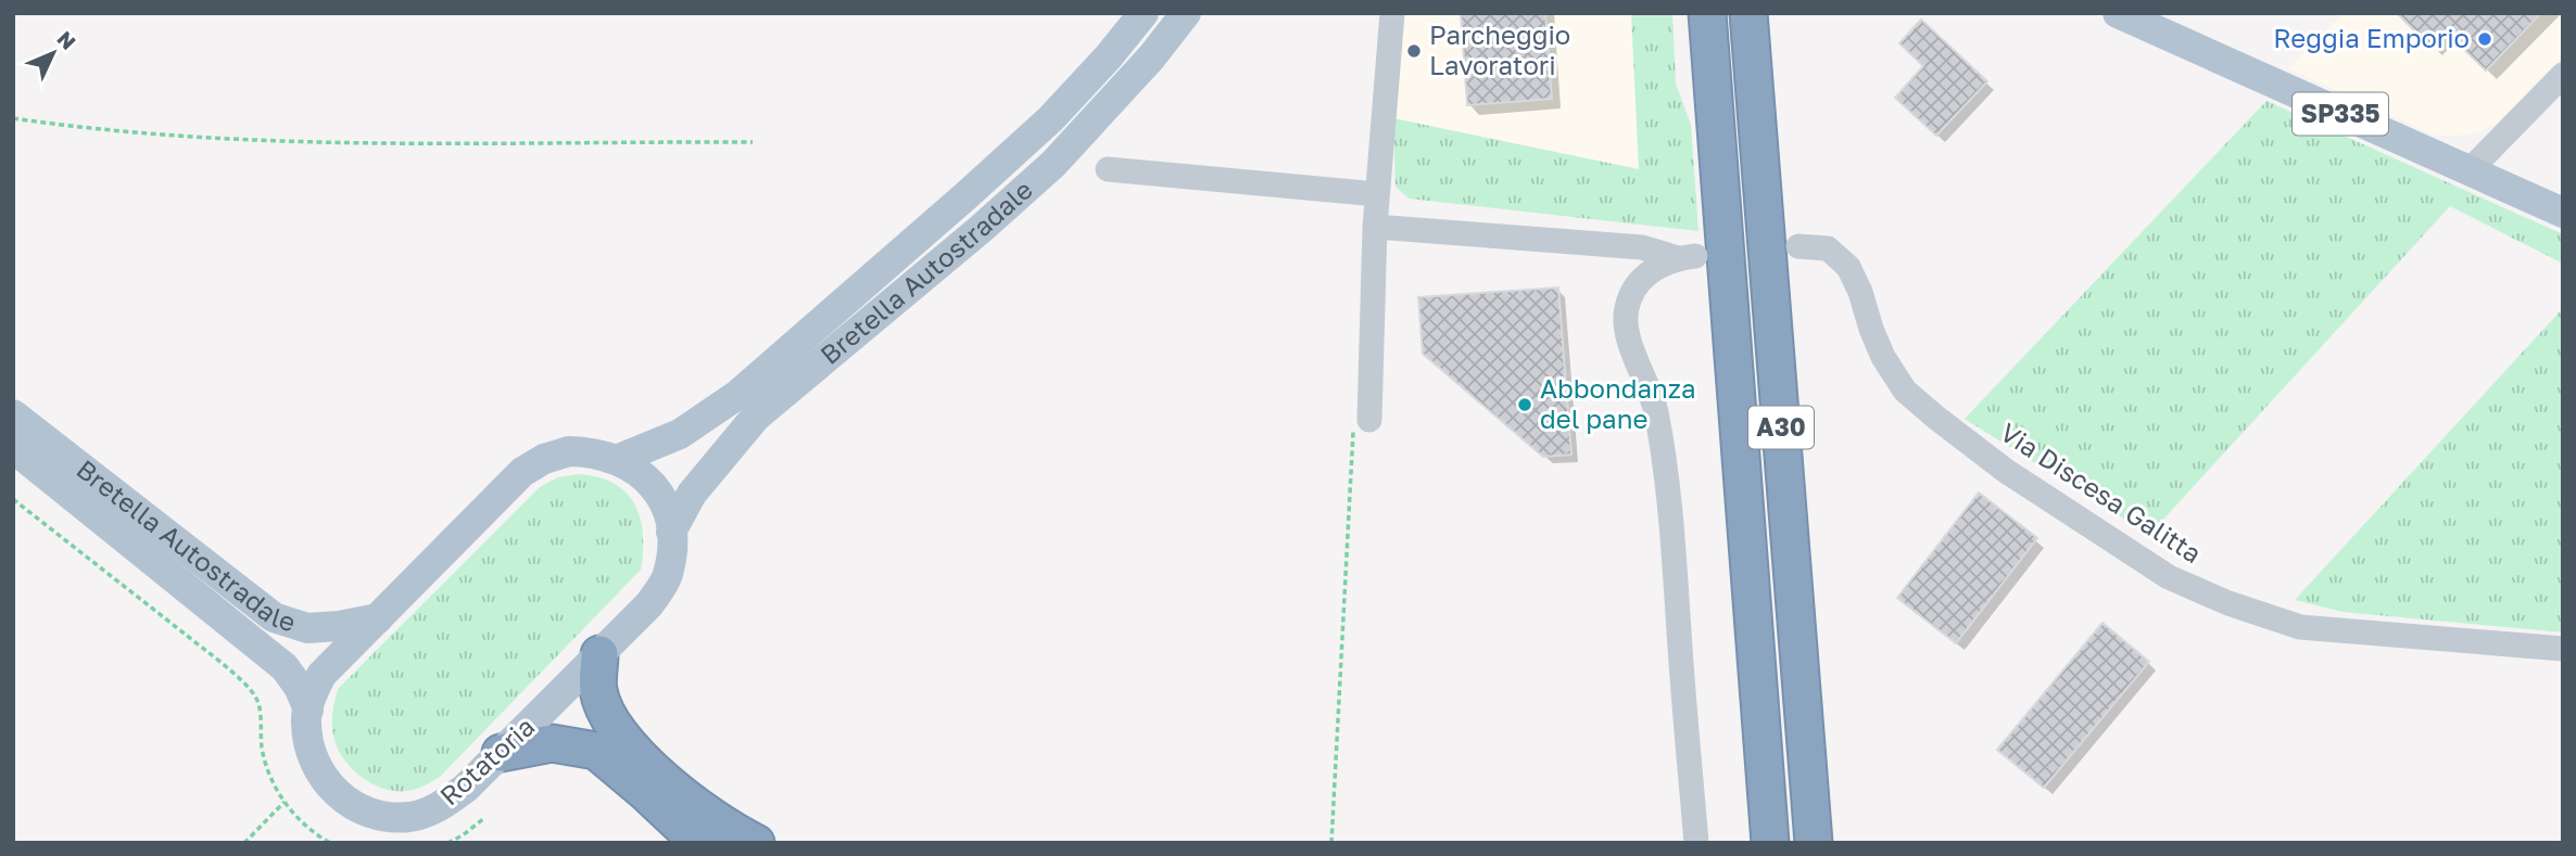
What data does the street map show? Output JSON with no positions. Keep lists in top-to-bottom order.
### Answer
{
  "streets": {
    "highway": ["A30"],
    "main road": ["SP335", "Bretella Autostradale", "Rotatoria"],
    "street": ["Via Discesa Galitta"]
  },
  "crossings": [
    ["Bretella Autostradale", "Rotatoria"]
  ],
  "places": ["Reggia Emporio", "Parcheggio Lavoratori", "Abbondanza del pane"],
  "north": "top right"
}
